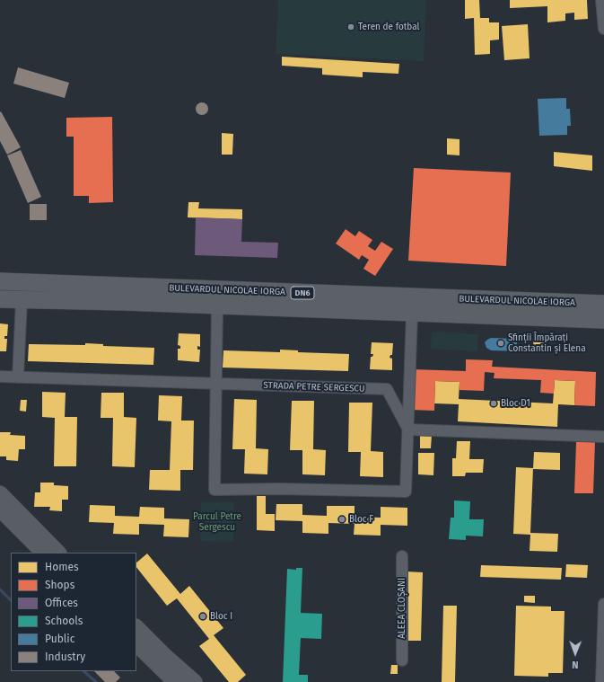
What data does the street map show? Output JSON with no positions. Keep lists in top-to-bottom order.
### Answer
{
  "streets": {
    "main road": ["BULEVARDUL NICOLAE IORGA", "DN6"],
    "street": ["STRADA PETRE SERGESCU", "ALEEA CLOȘANI"]
  },
  "parks": ["Parcul Petre Sergescu"],
  "places": [
    "Teren de fotbal",
    "Sfinții Împărați Constantin și Elena",
    "Bloc D1",
    "Bloc F",
    "Bloc I"
  ],
  "legend": [
    "Homes",
    "Shops",
    "Offices",
    "Schools",
    "Public",
    "Industry"
  ],
  "north": "bottom"
}
